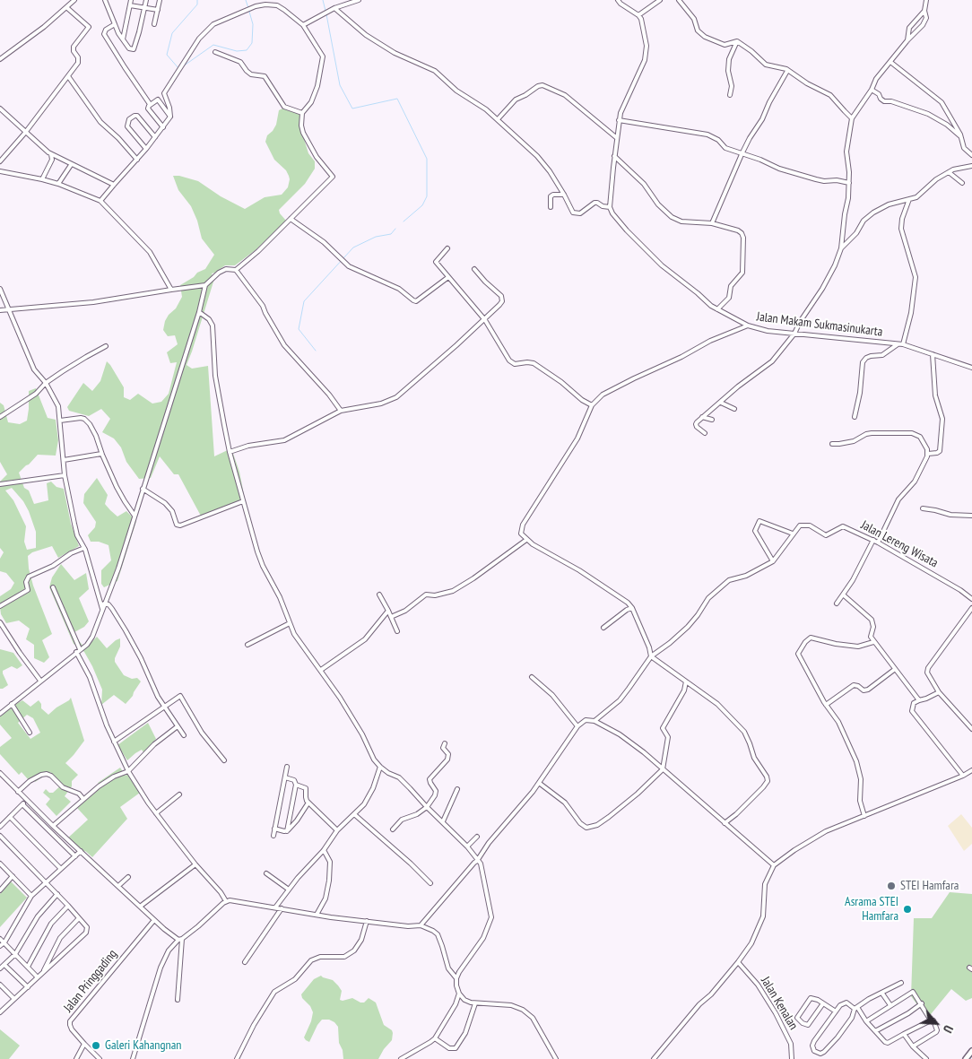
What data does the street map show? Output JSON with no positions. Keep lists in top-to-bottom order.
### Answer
{
  "streets": {
    "street": [
      "Jalan Makam Sukmasinukarta",
      "Jalan Lereng Wisata",
      "Jalan Pringgading",
      "Jalan Kenalan"
    ]
  },
  "places": ["STEI Hamfara", "Asrama STEI Hamfara", "Galeri Kahangnan"],
  "north": "bottom right"
}
